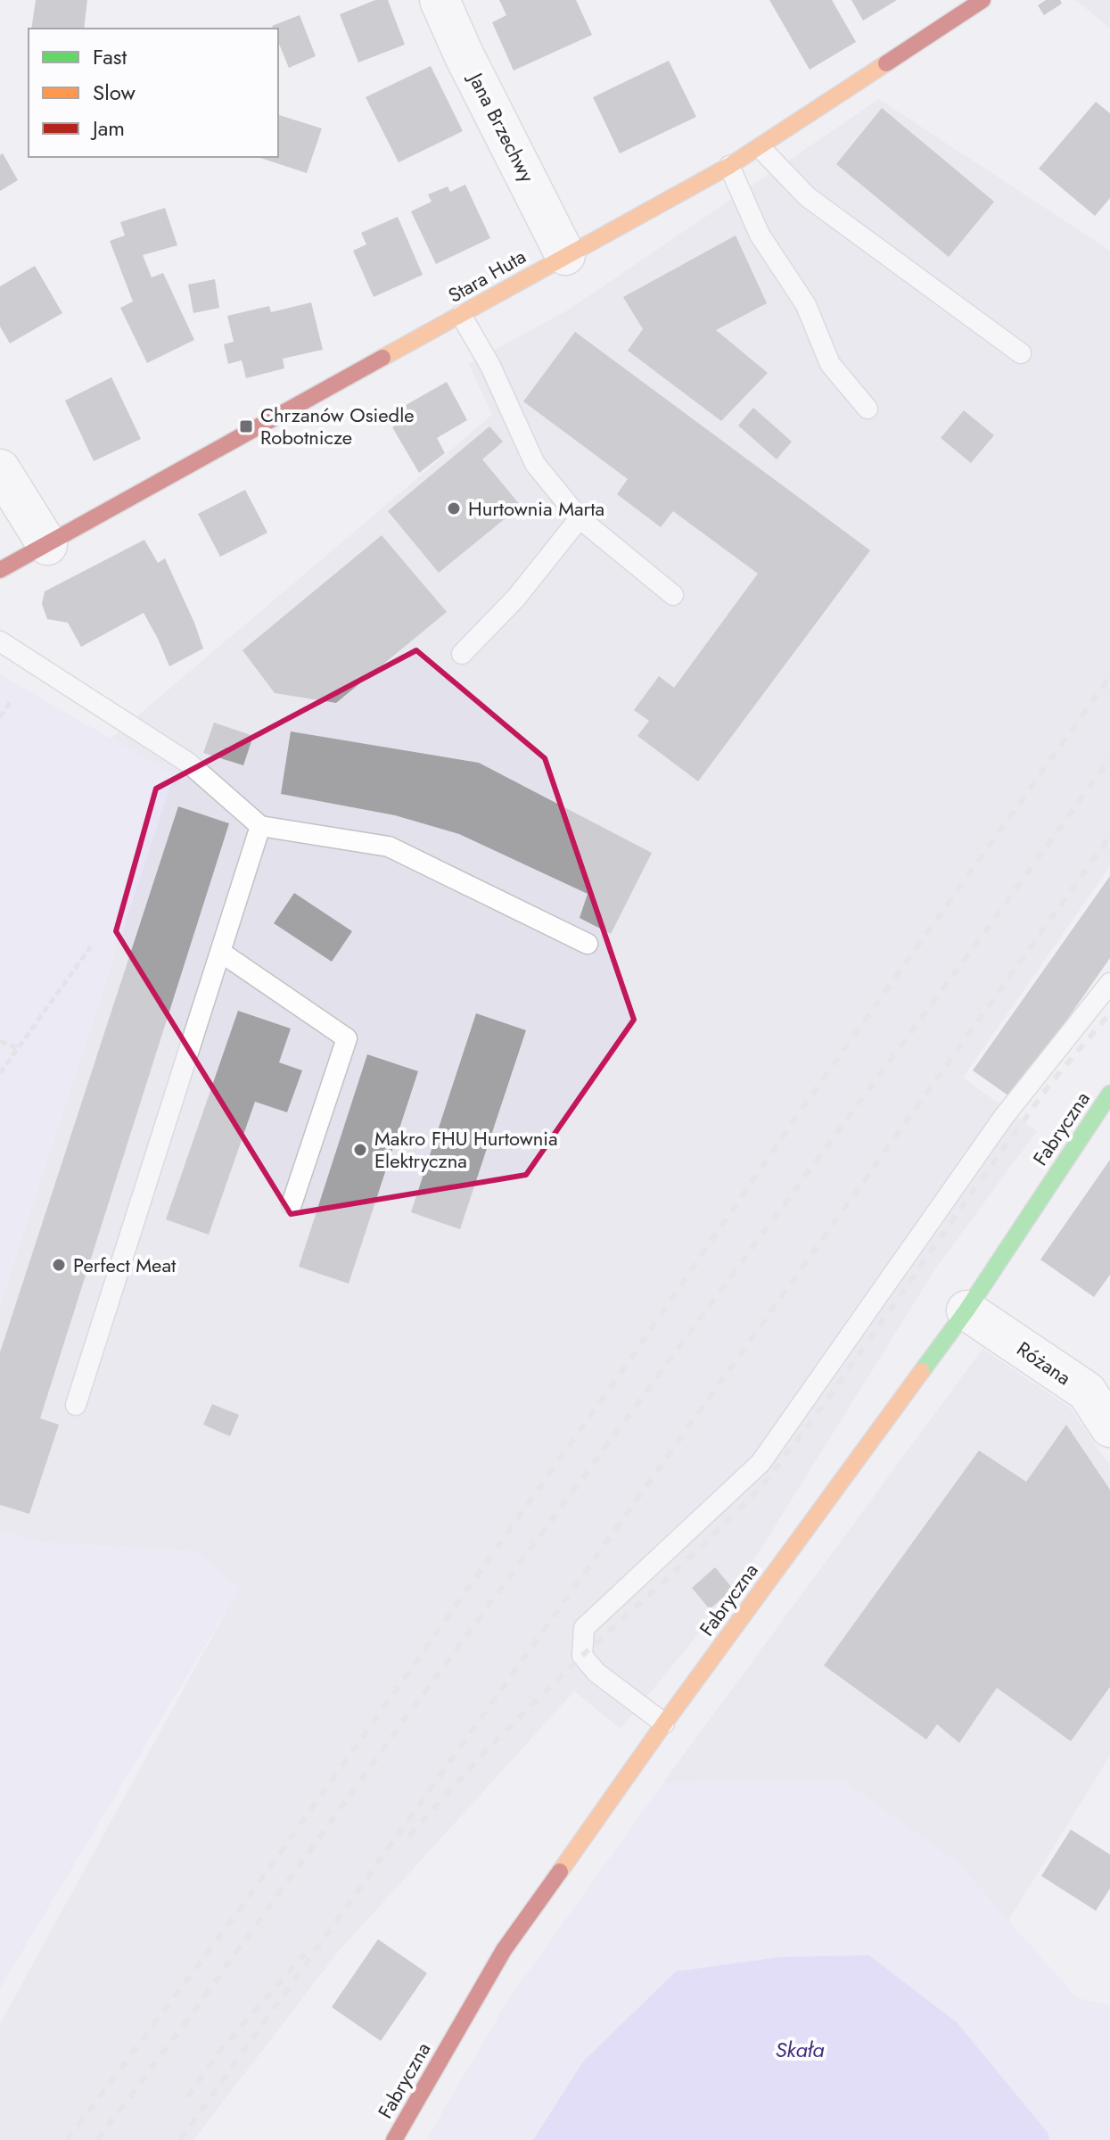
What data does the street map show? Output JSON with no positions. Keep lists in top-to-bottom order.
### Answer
{
  "streets": {
    "street": [
      "Jana Brzechwy",
      "Stara Huta",
      "Fabryczna",
      "Różana"
    ]
  },
  "crossings": [
    ["Jana Brzechwy", "Stara Huta"],
    ["Fabryczna", "Różana"]
  ],
  "water": ["Skała"],
  "places": {
    "transit": ["Chrzanów Osiedle Robotnicze"],
    "other": ["Hurtownia Marta", "Makro FHU Hurtownia Elektryczna", "Perfect Meat"]
  },
  "legend": ["Fast", "Slow", "Jam"]
}
